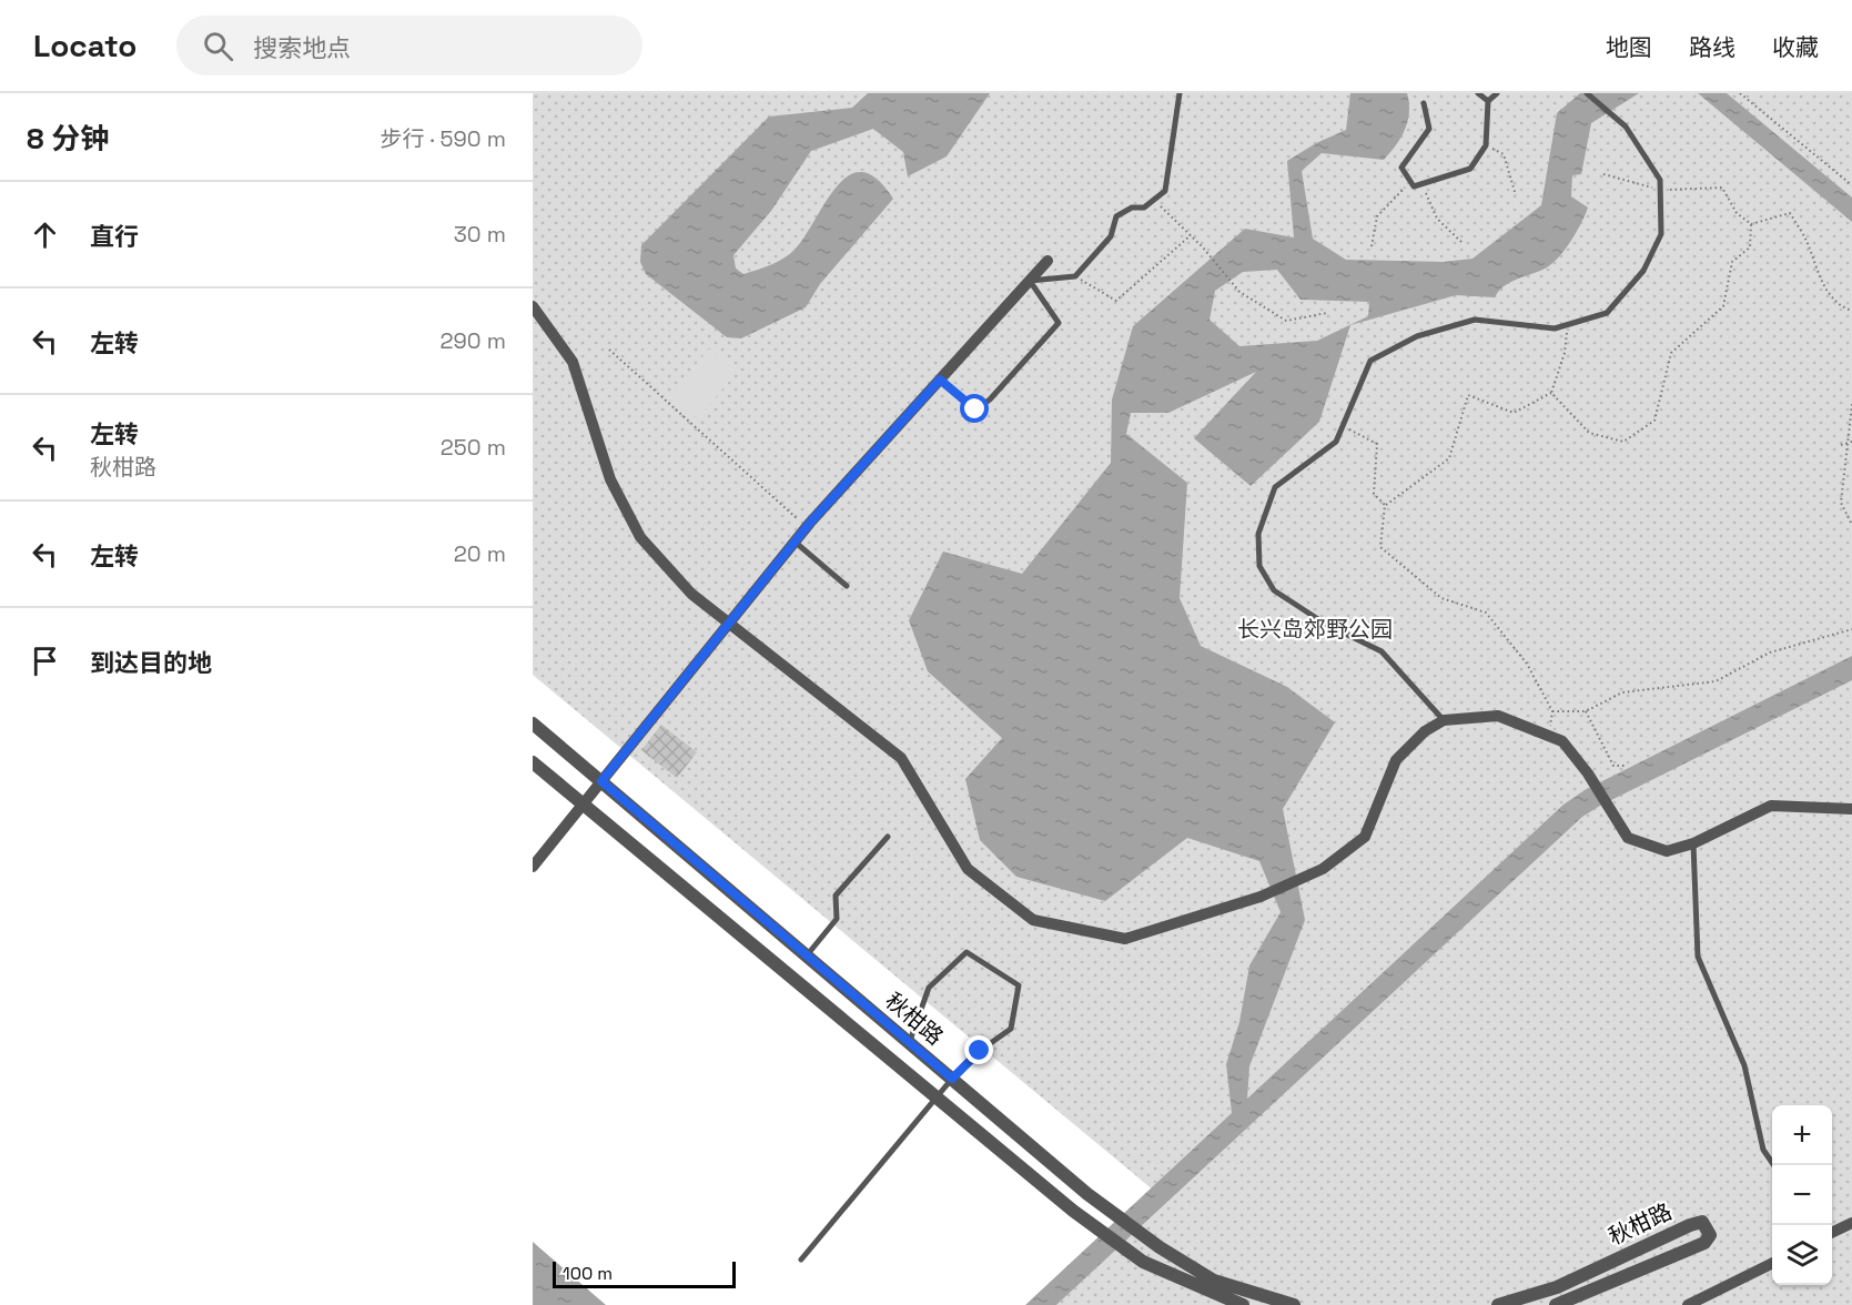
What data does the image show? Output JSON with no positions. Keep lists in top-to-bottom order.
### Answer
{
  "streets": {
    "street": ["秋柑路"]
  },
  "parks": ["长兴岛郊野公园"],
  "scale_bar": "100 m",
  "page": {
    "header": "Locato",
    "search": "搜索地点",
    "nav": ["地图", "路线", "收藏"],
    "heading": ["8 分钟", "步行 · 590 m"],
    "list": [
      ["直行", "30 m"],
      ["左转", "290 m"],
      ["左转", "秋柑路", "250 m"],
      ["左转", "20 m"],
      "到达目的地"
    ],
    "map_buttons": ["+", "−"],
    "scale": "100 m"
  }
}
